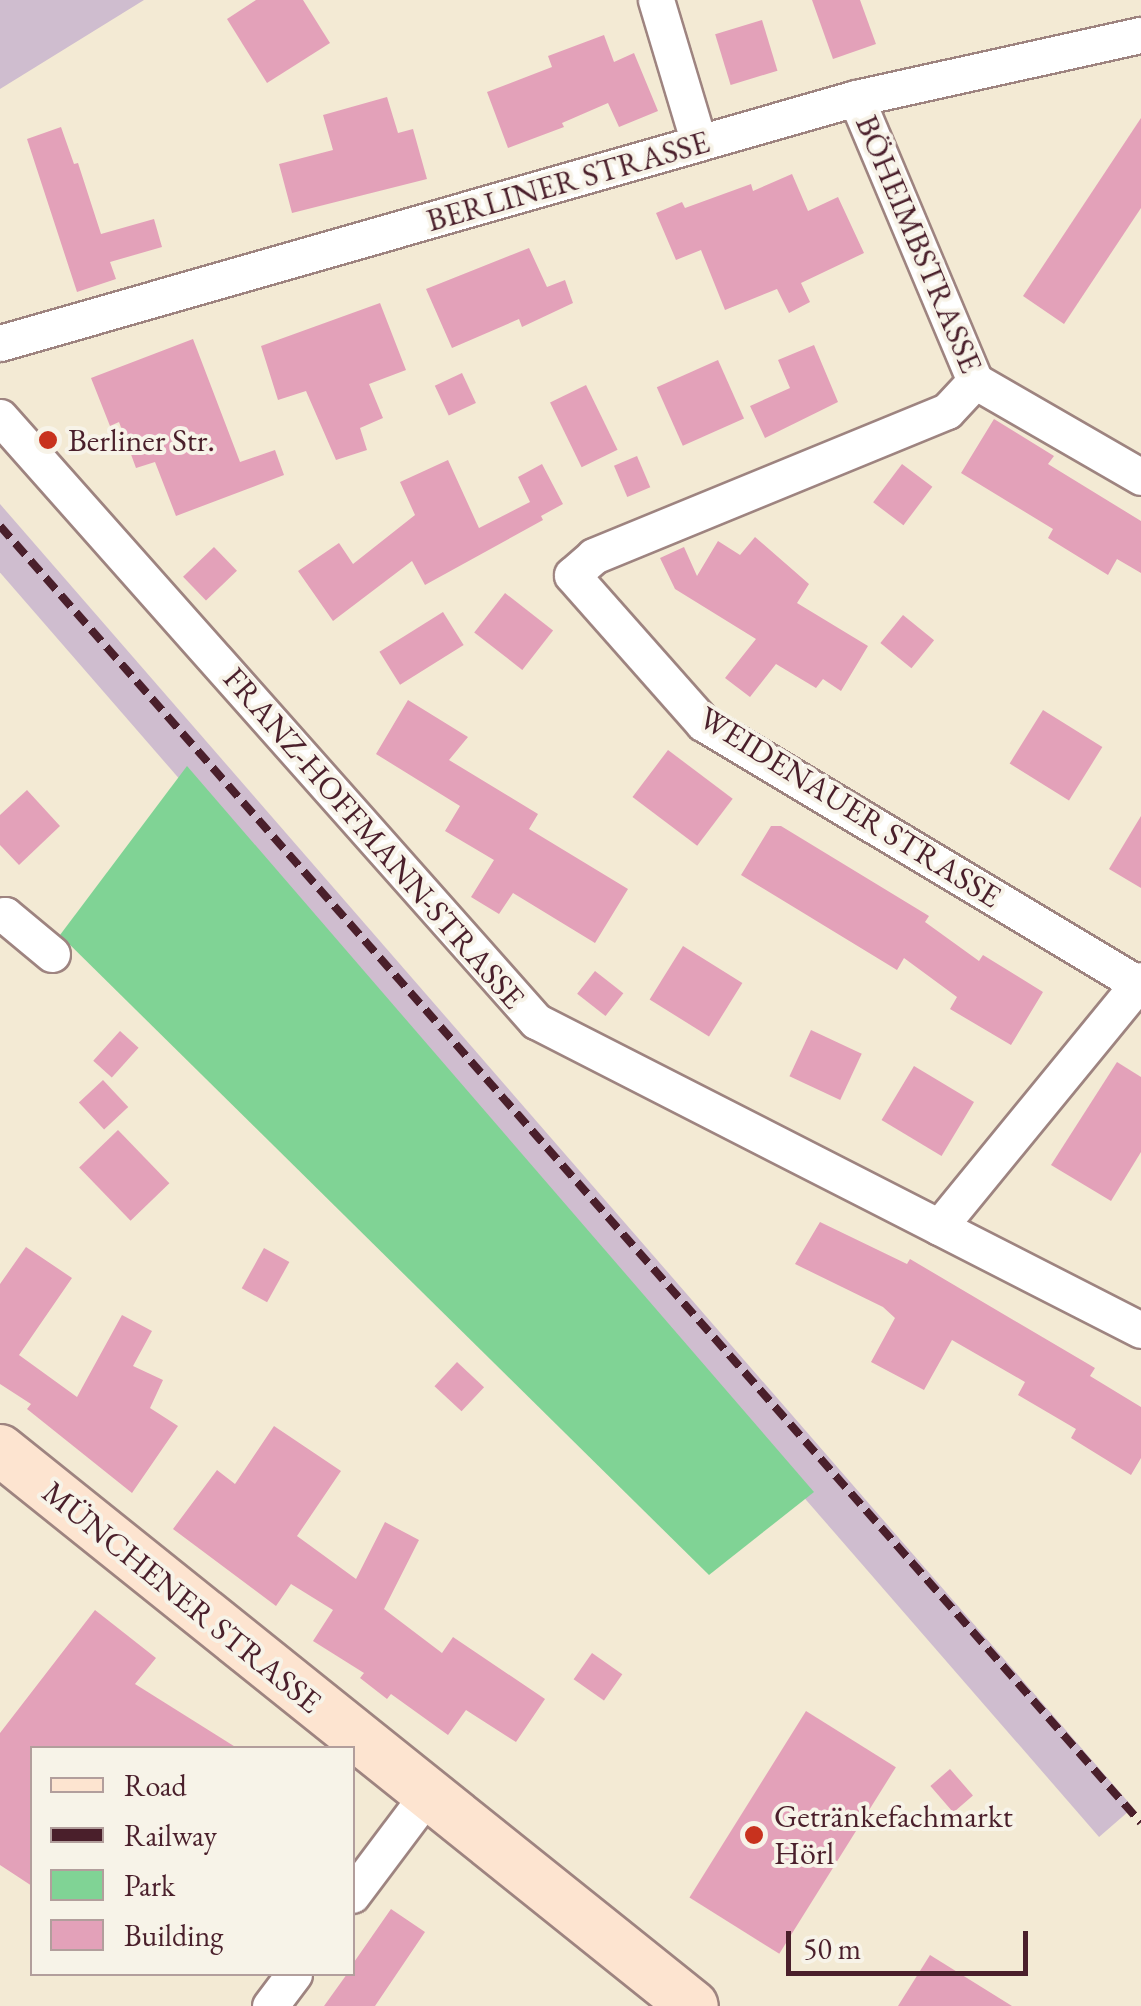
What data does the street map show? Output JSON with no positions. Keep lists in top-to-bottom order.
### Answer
{
  "streets": {
    "main road": ["MÜNCHENER STRASSE"],
    "street": [
      "BERLINER STRASSE",
      "BÖHEIMBSTRASSE",
      "WEIDENAUER STRASSE",
      "FRANZ-HOFFMANN-STRASSE"
    ]
  },
  "crossings": [
    ["BERLINER STRASSE", "BÖHEIMBSTRASSE"],
    ["BÖHEIMBSTRASSE", "WEIDENAUER STRASSE"],
    ["WEIDENAUER STRASSE", "FRANZ-HOFFMANN-STRASSE"]
  ],
  "places": ["Berliner Str.", "Getränkefachmarkt Hörl"],
  "legend": [
    "Road",
    "Railway",
    "Park",
    "Building"
  ],
  "scale_bar": "50 m"
}
